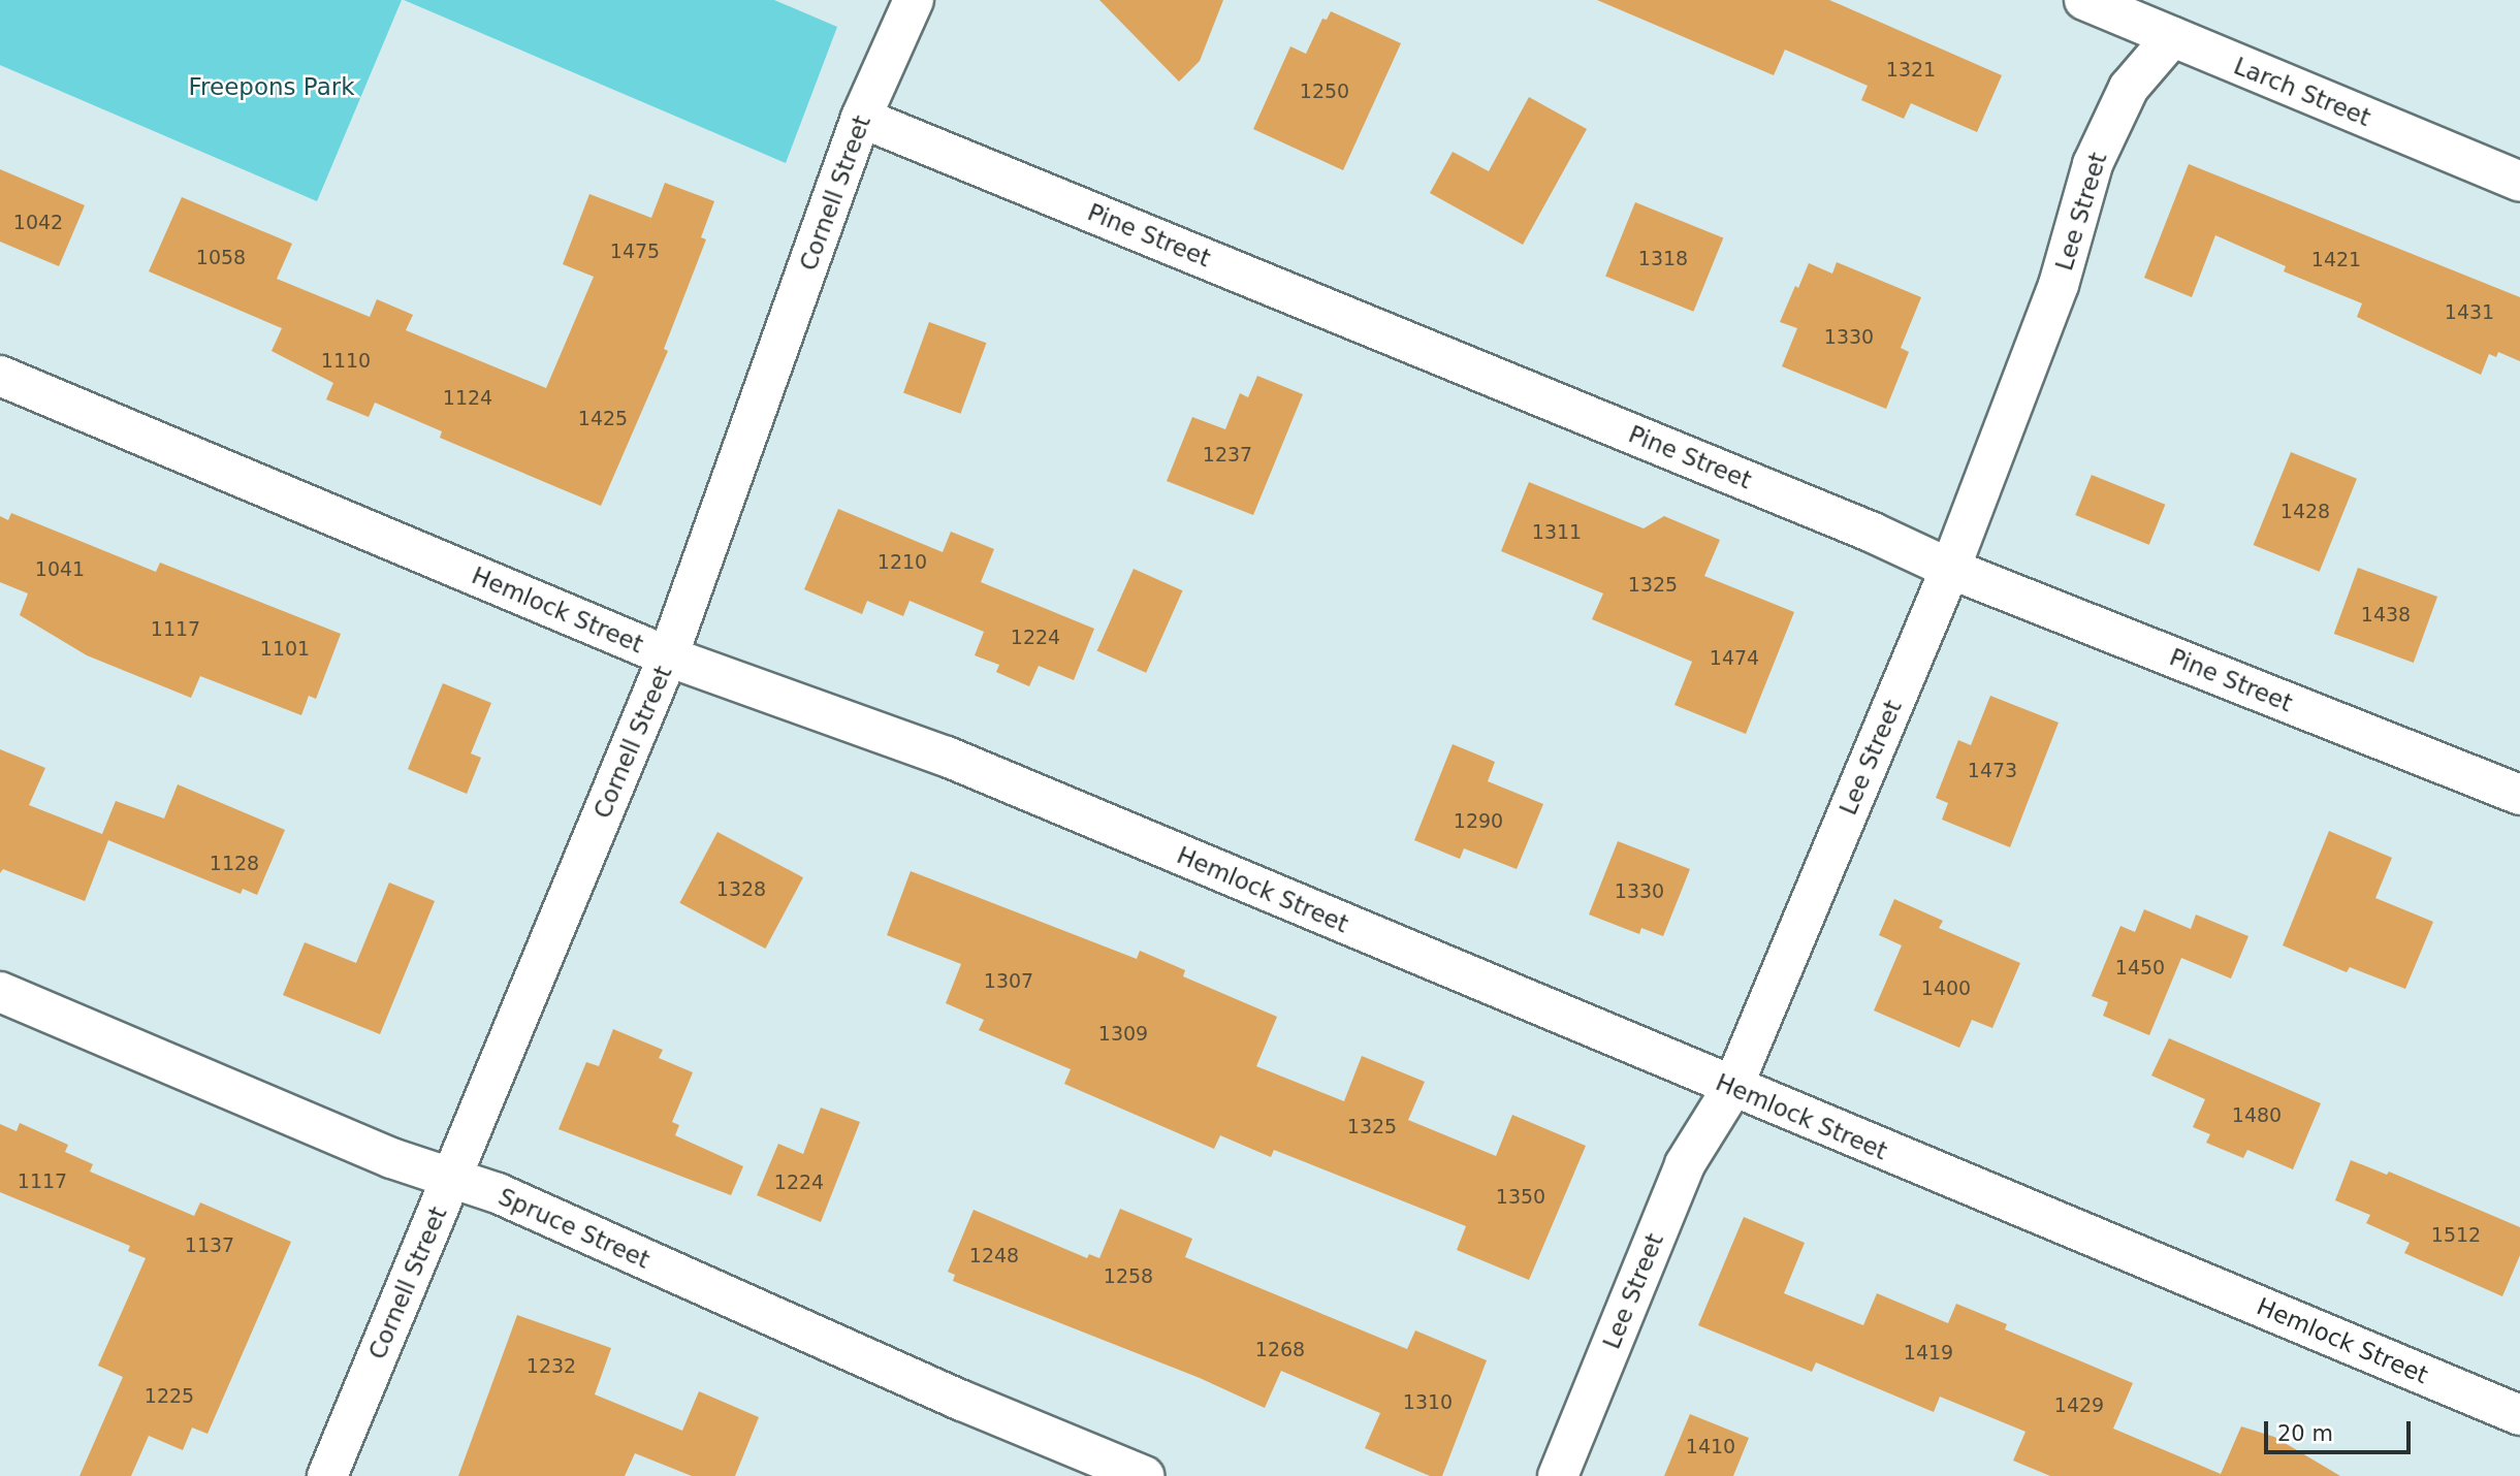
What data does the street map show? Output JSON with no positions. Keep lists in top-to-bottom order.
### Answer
{
  "streets": {
    "street": [
      "Larch Street",
      "Cornell Street",
      "Lee Street",
      "Pine Street",
      "Hemlock Street",
      "Spruce Street"
    ]
  },
  "crossings": [
    ["Larch Street", "Lee Street"],
    ["Cornell Street", "Pine Street"],
    ["Cornell Street", "Hemlock Street"],
    ["Cornell Street", "Spruce Street"],
    ["Lee Street", "Pine Street"],
    ["Lee Street", "Hemlock Street"]
  ],
  "parks": ["Freepons Park"],
  "house_numbers": [
    "1321",
    "1250",
    "1042",
    "1475",
    "1058",
    "1318",
    "1421",
    "1431",
    "1330",
    "1110",
    "1124",
    "1425",
    "1237",
    "1428",
    "1311",
    "1210",
    "1041",
    "1325",
    "1438",
    "1117",
    "1224",
    "1101",
    "1474",
    "1473",
    "1290",
    "1128",
    "1328",
    "1330",
    "1450",
    "1307",
    "1400",
    "1309",
    "1480",
    "1325",
    "1117",
    "1224",
    "1350",
    "1512",
    "1137",
    "1248",
    "1258",
    "1268",
    "1419",
    "1232",
    "1225",
    "1310",
    "1429",
    "1410"
  ],
  "scale_bar": "20 m"
}
